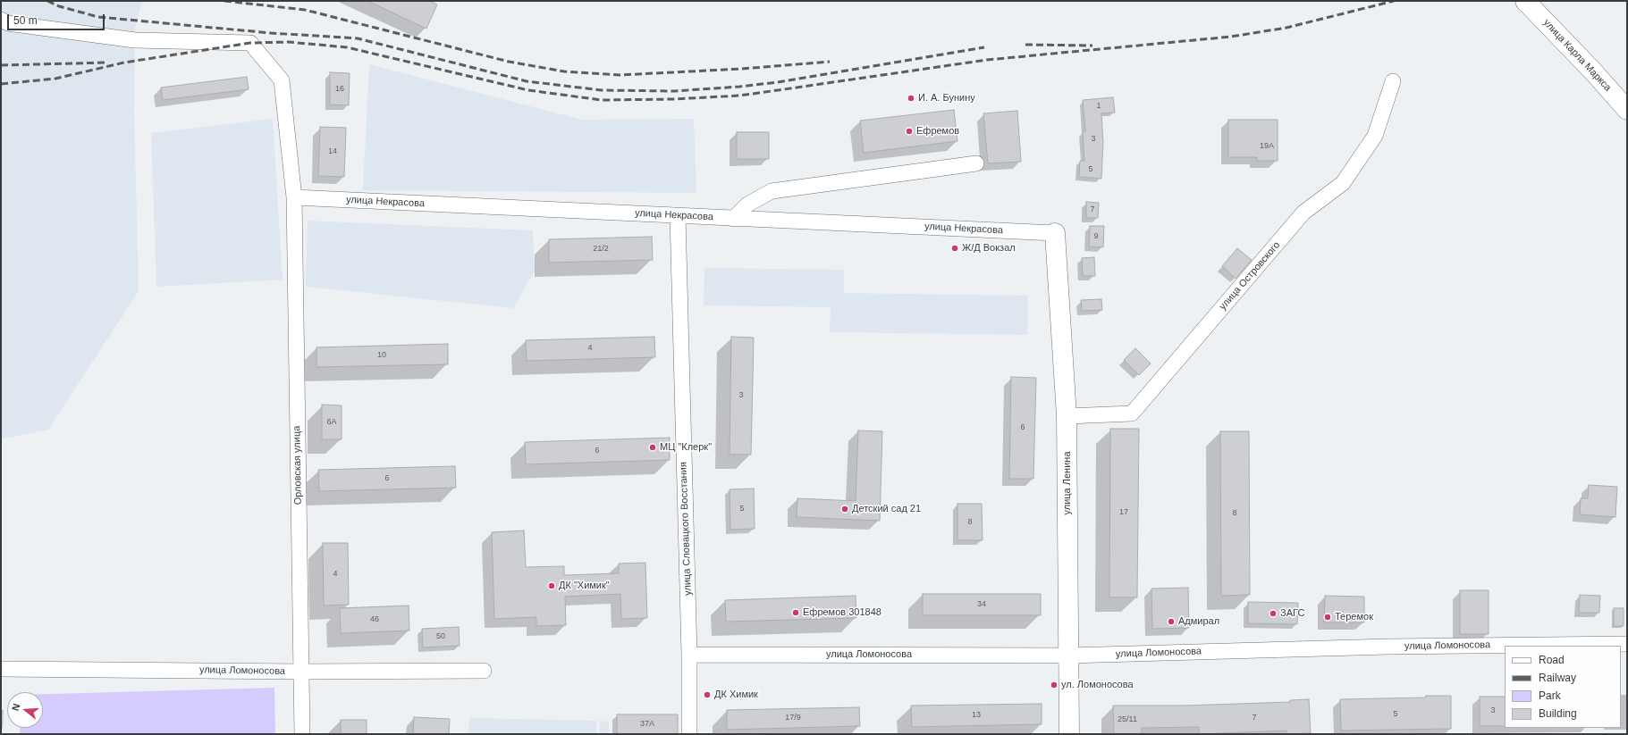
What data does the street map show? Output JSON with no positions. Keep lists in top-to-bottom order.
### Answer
{
  "streets": {
    "main road": ["улица Карла Маркса", "улица Ленина"],
    "street": [
      "улица Некрасова",
      "улица Островского",
      "Орловская улица",
      "улица Словацкого Восстания",
      "улица Ломоносова"
    ]
  },
  "crossings": [
    ["улица Некрасова", "Орловская улица"],
    ["улица Некрасова", "улица Ленина"],
    ["улица Некрасова", "улица Словацкого Восстания"],
    ["улица Островского", "улица Ленина"],
    ["Орловская улица", "улица Ломоносова"],
    ["улица Ленина", "улица Ломоносова"],
    ["улица Словацкого Восстания", "улица Ломоносова"]
  ],
  "places": [
    "И. А. Бунину",
    "Ефремов",
    "Ж/Д Вокзал",
    "МЦ \"Клерк\"",
    "Детский сад 21",
    "ДК \"Химик\"",
    "Ефремов 301848",
    "ЗАГС",
    "Теремок",
    "Адмирал",
    "ул. Ломоносова",
    "ДК Химик"
  ],
  "house_numbers": [
    "16",
    "1",
    "3",
    "19А",
    "14",
    "5",
    "7",
    "9",
    "21/2",
    "4",
    "10",
    "3",
    "6А",
    "6",
    "6",
    "6",
    "5",
    "17",
    "8",
    "8",
    "4",
    "34",
    "46",
    "50",
    "3",
    "5",
    "13",
    "17/9",
    "7",
    "25/11",
    "37А"
  ],
  "legend": [
    "Road",
    "Railway",
    "Park",
    "Building"
  ],
  "scale_bar": "50 m",
  "north": "left"
}
